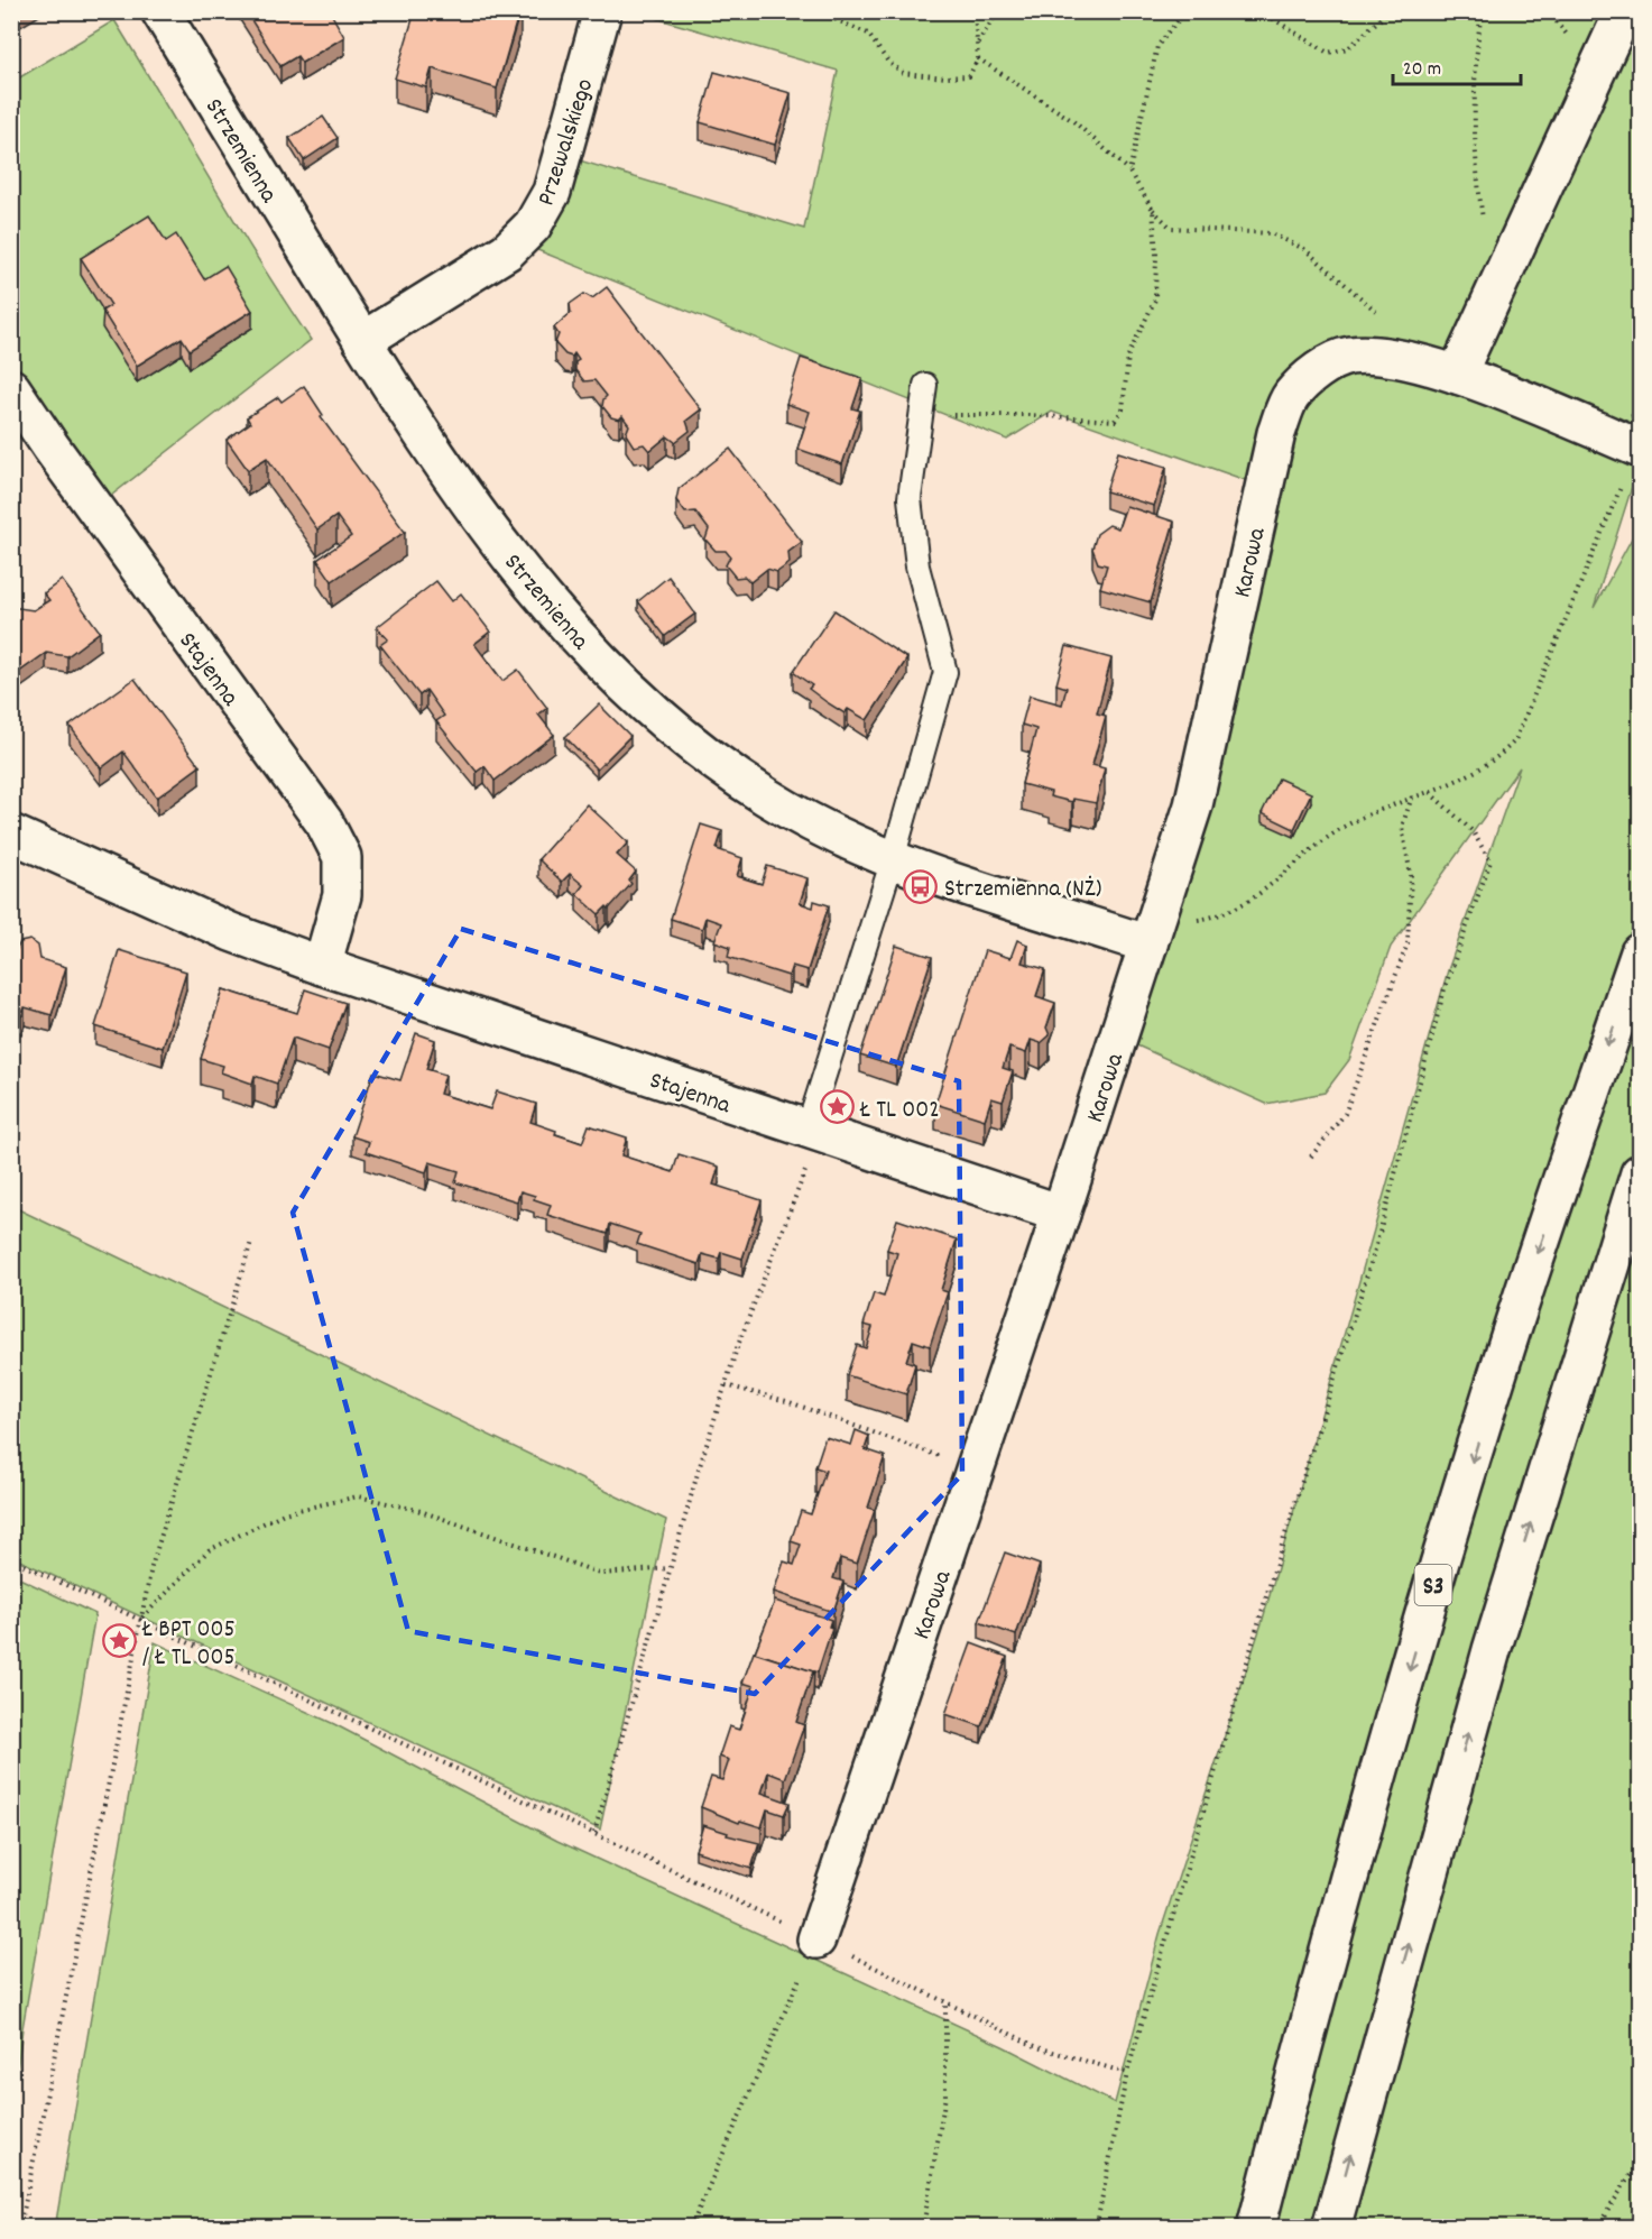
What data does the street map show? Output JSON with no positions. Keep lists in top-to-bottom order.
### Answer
{
  "streets": {
    "main road": [
      "Przewalskiego",
      "Strzemienna",
      "Karowa",
      "Stajenna",
      "S3"
    ]
  },
  "crossings": [
    ["Przewalskiego", "Strzemienna"],
    ["Strzemienna", "Karowa"],
    ["Karowa", "Stajenna"]
  ],
  "places": {
    "bus stop": ["Strzemienna (NŻ)"],
    "place": ["Ł TL 002", "Ł BPT 005 / Ł TL 005"]
  },
  "scale_bar": "20 m"
}
